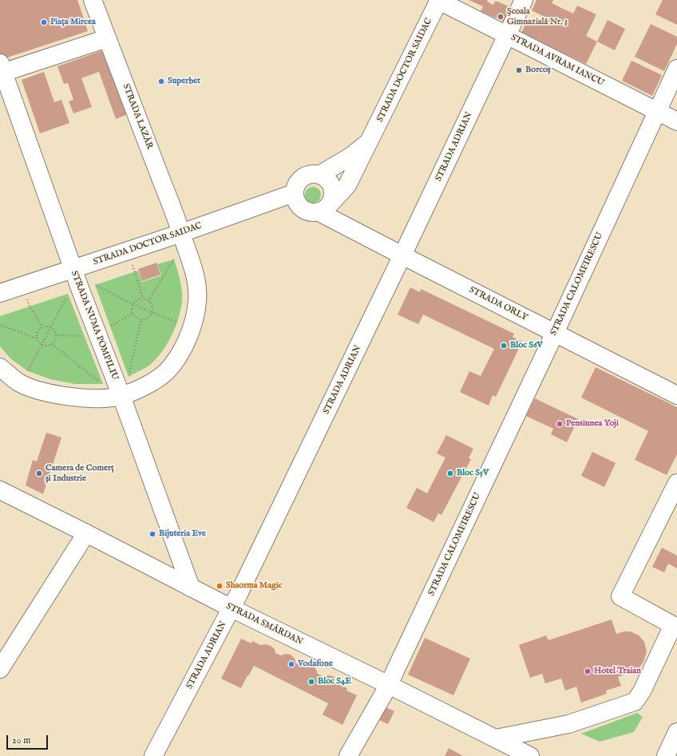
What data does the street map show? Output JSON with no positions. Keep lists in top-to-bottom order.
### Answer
{
  "streets": {
    "street": [
      "STRADA AVRAM IANCU",
      "STRADA DOCTOR SAIDAC",
      "STRADA LAZĂR",
      "STRADA ADRIAN",
      "STRADA CALOMFIRESCU",
      "STRADA ORLY",
      "STRADA NUMA POMPILIU",
      "STRADA SMÂRDAN"
    ]
  },
  "crossings": [
    ["STRADA AVRAM IANCU", "STRADA DOCTOR SAIDAC"],
    ["STRADA AVRAM IANCU", "STRADA ADRIAN"],
    ["STRADA AVRAM IANCU", "STRADA CALOMFIRESCU"],
    ["STRADA DOCTOR SAIDAC", "STRADA LAZĂR"],
    ["STRADA DOCTOR SAIDAC", "STRADA ORLY"],
    ["STRADA DOCTOR SAIDAC", "STRADA NUMA POMPILIU"],
    ["STRADA LAZĂR", "STRADA NUMA POMPILIU"],
    ["STRADA ADRIAN", "STRADA ORLY"],
    ["STRADA ADRIAN", "STRADA SMÂRDAN"],
    ["STRADA CALOMFIRESCU", "STRADA ORLY"],
    ["STRADA CALOMFIRESCU", "STRADA SMÂRDAN"],
    ["STRADA NUMA POMPILIU", "STRADA SMÂRDAN"]
  ],
  "places": [
    "Școala Gimnazială Nr. 3",
    "Piața Mircea",
    "Borcoș",
    "Superbet",
    "Bloc S6V",
    "Pensiunea Yoji",
    "Camera de Comerț și Industrie",
    "Bloc S5V",
    "Bijuteria Eve",
    "Shaorma Magic",
    "Vodafone",
    "Hotel Traian",
    "Bloc S4E"
  ],
  "scale_bar": "20 m"
}
